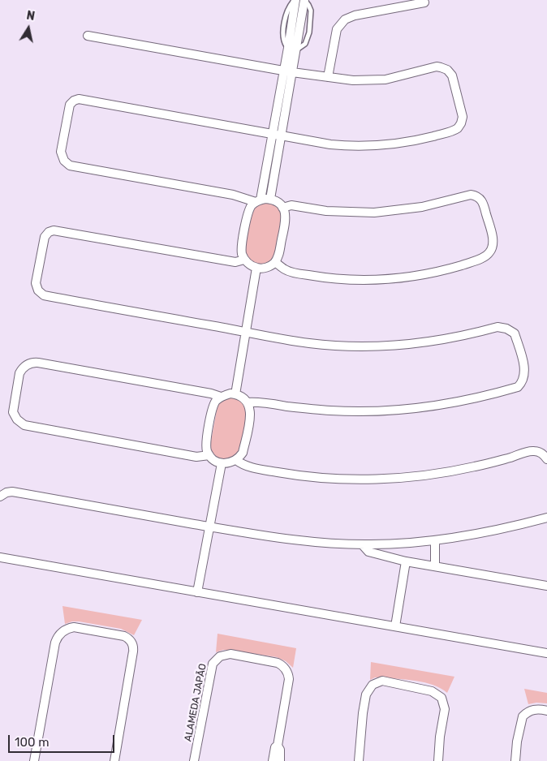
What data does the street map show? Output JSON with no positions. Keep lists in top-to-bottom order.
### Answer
{
  "streets": {
    "street": ["ALAMEDA JAPÃO"]
  },
  "scale_bar": "100 m",
  "north": "top"
}
